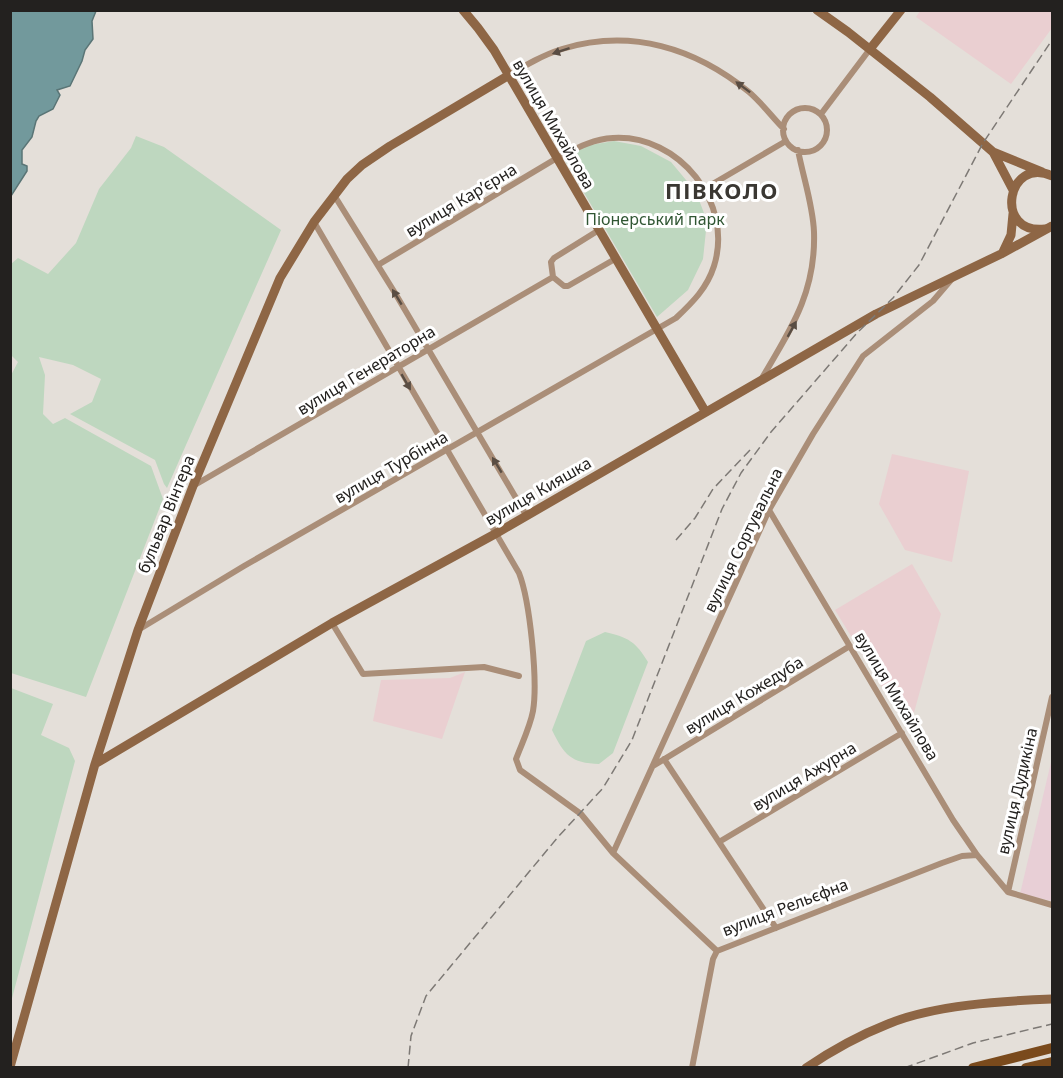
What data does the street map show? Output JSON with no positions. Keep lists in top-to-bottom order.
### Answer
{
  "streets": {
    "street": [
      "вулиця Михайлова",
      "вулиця Кар’єрна",
      "вулиця Генераторна",
      "вулиця Турбінна",
      "вулиця Кияшка",
      "бульвар Вінтера",
      "вулиця Сортувальна",
      "вулиця Кожедуба",
      "вулиця Ажурна",
      "вулиця Дудикіна",
      "вулиця Рельєфна"
    ]
  },
  "crossings": [
    ["вулиця Михайлова", "вулиця Кар’єрна"],
    ["вулиця Михайлова", "вулиця Турбінна"],
    ["вулиця Михайлова", "вулиця Кияшка"],
    ["вулиця Михайлова", "бульвар Вінтера"],
    ["вулиця Михайлова", "вулиця Сортувальна"],
    ["вулиця Михайлова", "вулиця Кожедуба"],
    ["вулиця Михайлова", "вулиця Ажурна"],
    ["вулиця Михайлова", "вулиця Дудикіна"],
    ["вулиця Михайлова", "вулиця Рельєфна"],
    ["вулиця Кар’єрна", "вулиця Турбінна"],
    ["вулиця Генераторна", "бульвар Вінтера"],
    ["вулиця Турбінна", "бульвар Вінтера"],
    ["вулиця Кияшка", "бульвар Вінтера"],
    ["вулиця Кияшка", "вулиця Сортувальна"],
    ["вулиця Сортувальна", "вулиця Кожедуба"]
  ],
  "districts": ["ПІВКОЛО"],
  "parks": ["Піонерський парк"]
}
